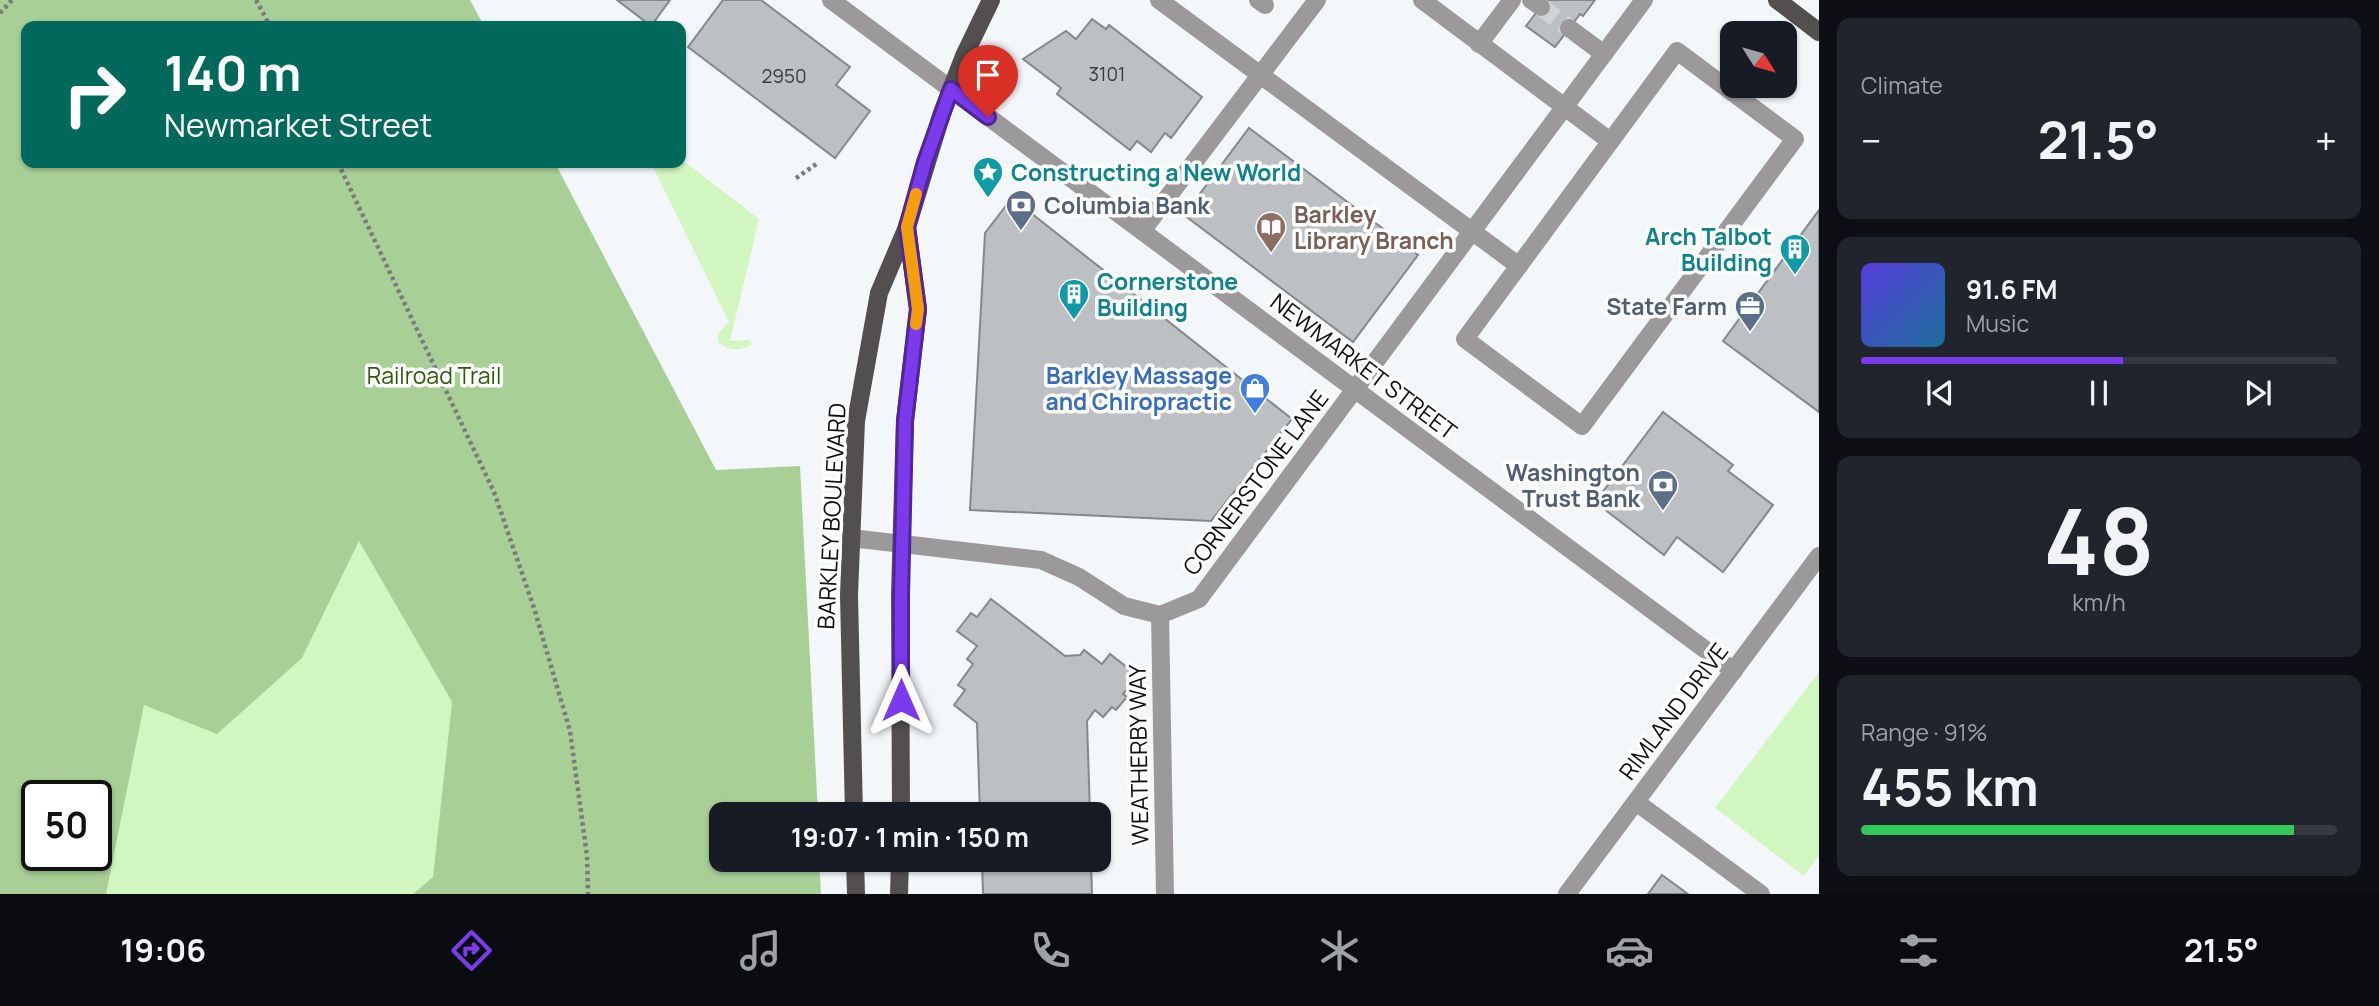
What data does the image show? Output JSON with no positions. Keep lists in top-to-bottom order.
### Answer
{
  "streets": {
    "main road": ["BARKLEY BOULEVARD"],
    "street": [
      "NEWMARKET STREET",
      "CORNERSTONE LANE",
      "RIMLAND DRIVE",
      "WEATHERBY WAY"
    ]
  },
  "crossings": [
    ["NEWMARKET STREET", "CORNERSTONE LANE"],
    ["NEWMARKET STREET", "BARKLEY BOULEVARD"],
    ["NEWMARKET STREET", "RIMLAND DRIVE"],
    ["CORNERSTONE LANE", "WEATHERBY WAY"]
  ],
  "parks": ["Railroad Trail"],
  "places": {
    "place": ["Constructing a New World"],
    "bank": ["Columbia Bank", "Washington Trust Bank"],
    "library": ["Barkley Library Branch"],
    "building": ["Arch Talbot Building", "Cornerstone Building"],
    "office": ["State Farm"],
    "shop": ["Barkley Massage and Chiropractic"]
  },
  "house_numbers": ["3101", "2950"],
  "north": "bottom right",
  "page": {
    "tile": [
      "Climate",
      ["48", "km/h"],
      ["Range · 91%", "455 km"]
    ],
    "turn": ["140 m", "Newmarket Street"],
    "heat": ["−", "21.5°", "+"],
    "song": ["91.6 FM", "Music"],
    "limit": "50",
    "trip": "19:07 · 1 min · 150 m",
    "tabs": ["19:06", "21.5°"]
  }
}
